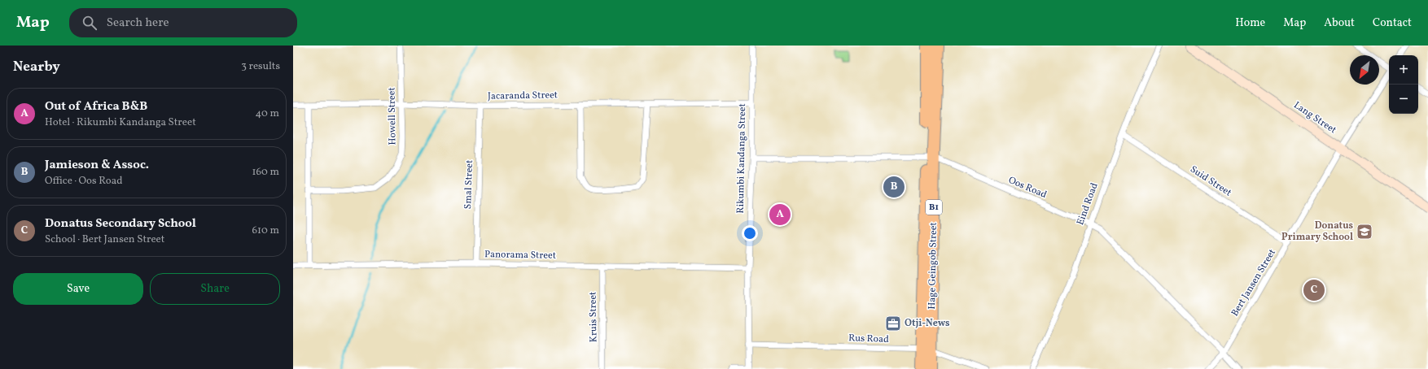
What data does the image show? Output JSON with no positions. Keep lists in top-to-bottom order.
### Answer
{
  "streets": {
    "highway": ["B1", "Hage Geingob Street"],
    "street": [
      "Jacaranda Street",
      "Howell Street",
      "Lang Street",
      "Rikumbi Kandanga Street",
      "Suid Street",
      "Smal Street",
      "Oos Road",
      "Eind Road",
      "Panorama Street",
      "Bert Jansen Street",
      "Kruis Street",
      "Rus Road"
    ]
  },
  "crossings": [
    ["Jacaranda Street", "Howell Street"],
    ["Jacaranda Street", "Rikumbi Kandanga Street"],
    ["Jacaranda Street", "Smal Street"],
    ["Lang Street", "Bert Jansen Street"],
    ["Rikumbi Kandanga Street", "Oos Road"],
    ["Rikumbi Kandanga Street", "Panorama Street"],
    ["Rikumbi Kandanga Street", "Rus Road"],
    ["Suid Street", "Eind Road"],
    ["Suid Street", "Bert Jansen Street"],
    ["Smal Street", "Panorama Street"],
    ["Oos Road", "Eind Road"],
    ["Oos Road", "Hage Geingob Street"],
    ["Oos Road", "Bert Jansen Street"],
    ["Panorama Street", "Kruis Street"],
    ["Hage Geingob Street", "Rus Road"]
  ],
  "places": {
    "school or university": ["Donatus Primary School"],
    "office": ["Otji-News"]
  },
  "north": "bottom left",
  "page": {
    "header": "Map",
    "search": "Search here",
    "nav": [
      "Home",
      "Map",
      "About",
      "Contact"
    ],
    "heading": ["Nearby", "3 results"],
    "map_buttons": ["+", "−"],
    "list": [
      {
        "mark": "A",
        "name": "Out of Africa B&B",
        "note": "Hotel · Rikumbi Kandanga Street",
        "value": "40 m"
      },
      {
        "mark": "B",
        "name": "Jamieson & Assoc.",
        "note": "Office · Oos Road",
        "value": "160 m"
      },
      {
        "mark": "C",
        "name": "Donatus Secondary School",
        "note": "School · Bert Jansen Street",
        "value": "610 m"
      }
    ],
    "pins": ["B", "A", "C"],
    "buttons": ["Save", "Share"]
  }
}
